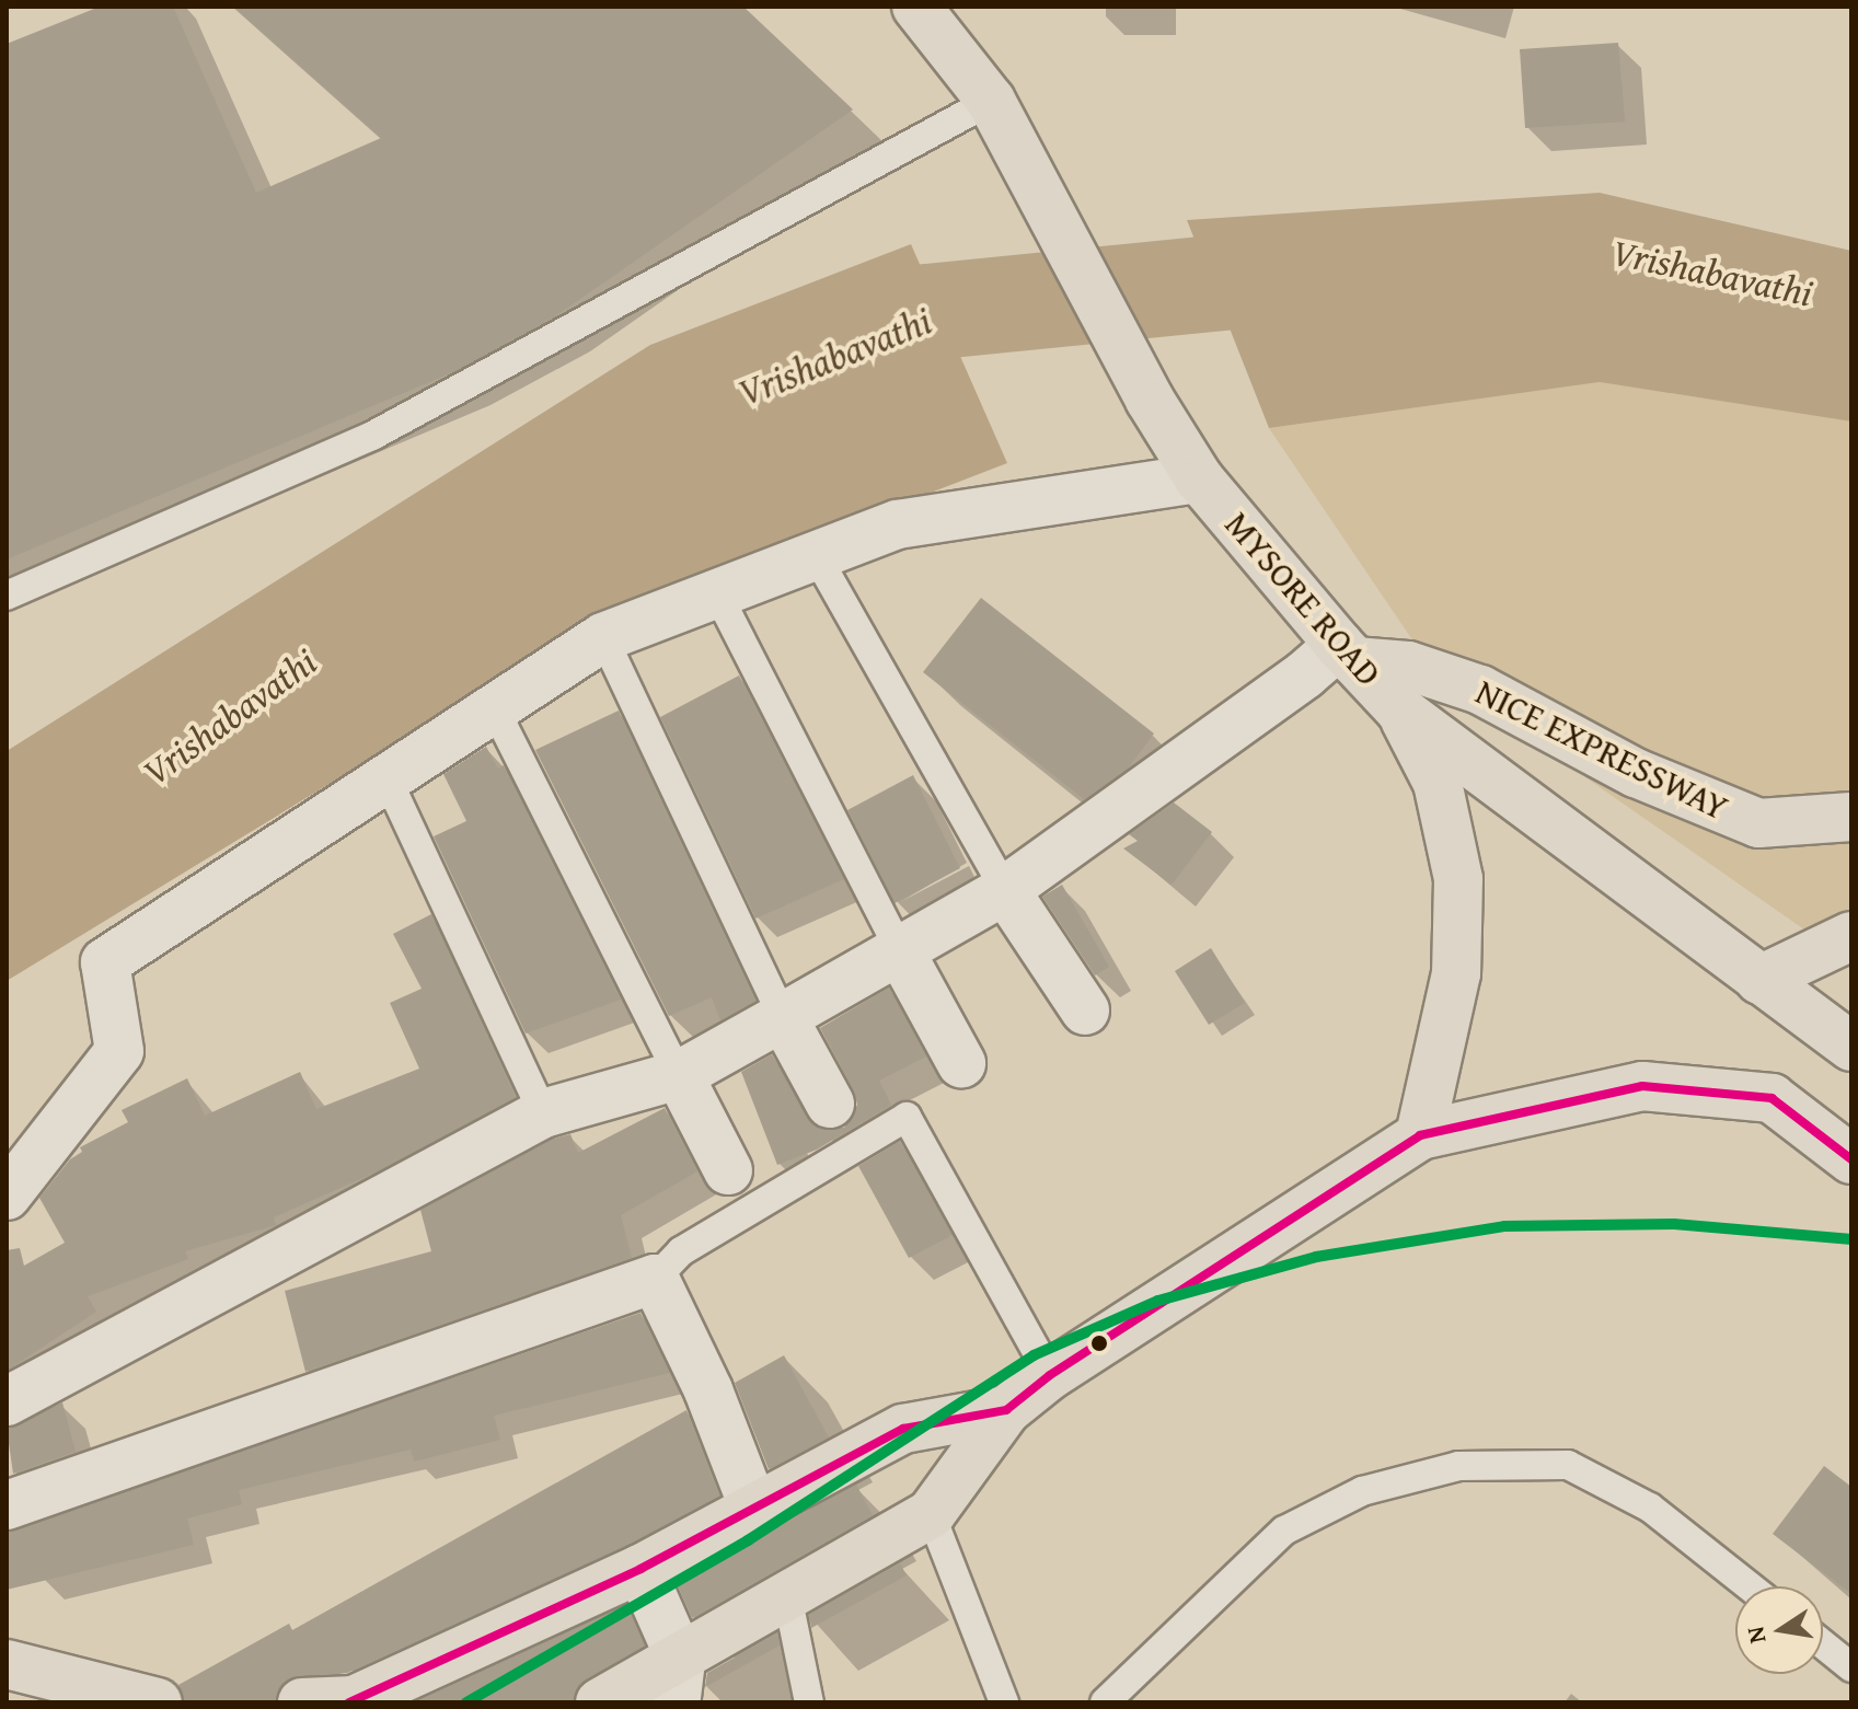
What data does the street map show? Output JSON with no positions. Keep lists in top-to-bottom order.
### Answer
{
  "streets": {
    "main road": ["MYSORE ROAD", "NICE EXPRESSWAY"]
  },
  "crossings": [
    ["MYSORE ROAD", "NICE EXPRESSWAY"]
  ],
  "water": ["Vrishabavathi"],
  "north": "left"
}
